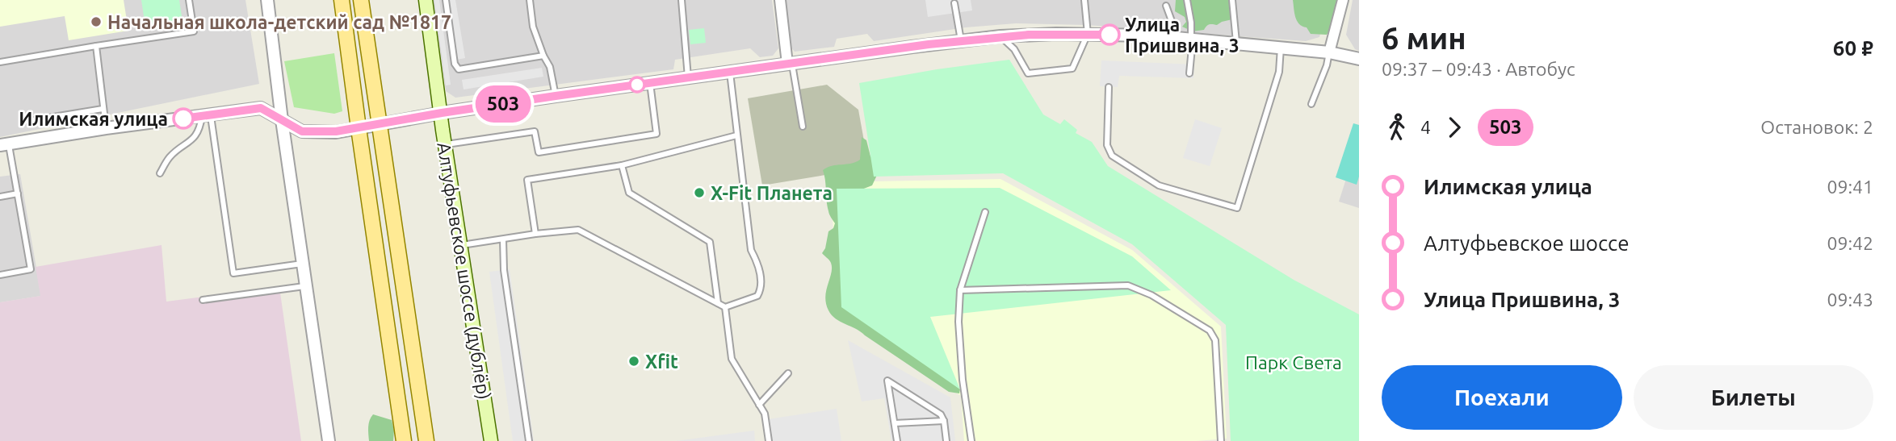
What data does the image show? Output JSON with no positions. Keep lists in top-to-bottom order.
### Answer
{
  "streets": {
    "main road": ["Алтуфьевское шоссе (дублёр)"]
  },
  "parks": ["Парк Света"],
  "places": [
    "Начальная школа-детский сад №1817",
    "Улица Пришвина, 3",
    "Илимская улица",
    "X-Fit Планета",
    "Xfit"
  ],
  "lines": ["bus line 503"],
  "page": {
    "on_map": "503",
    "heading": ["6 мин", "09:37 – 09:43 · Автобус", "60 ₽"],
    "legs": ["4", "503", "Остановок: 2"],
    "list": [
      {
        "name": "Илимская улица",
        "value": "09:41"
      },
      {
        "name": "Алтуфьевское шоссе",
        "value": "09:42"
      },
      {
        "name": "Улица Пришвина, 3",
        "value": "09:43"
      }
    ],
    "buttons": ["Поехали", "Билеты"]
  }
}
